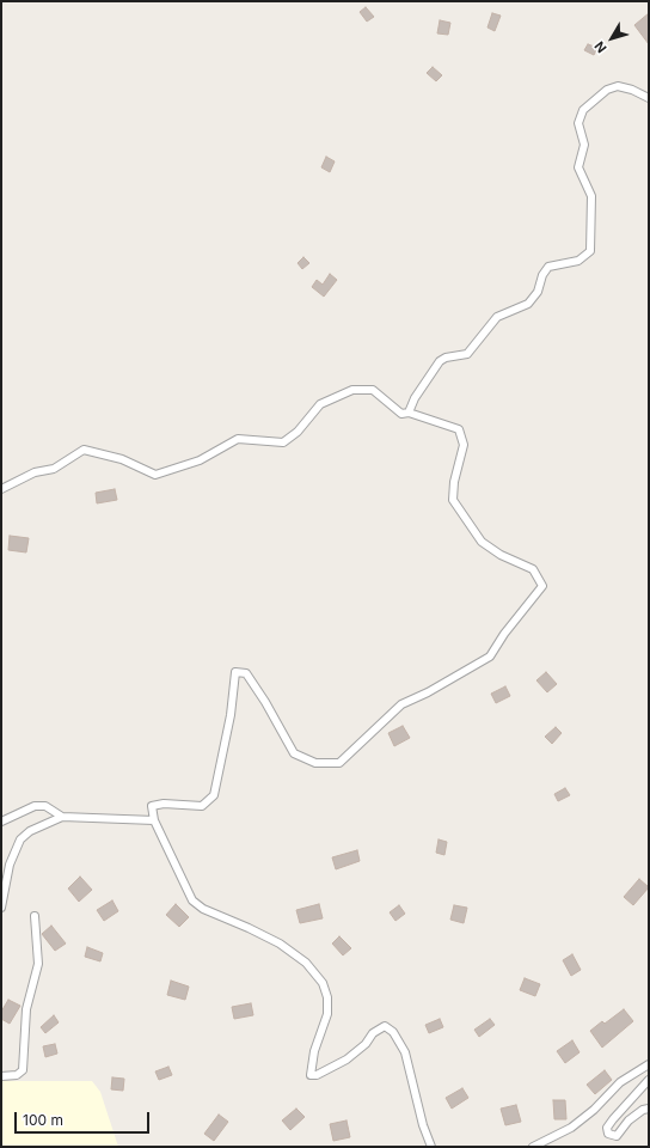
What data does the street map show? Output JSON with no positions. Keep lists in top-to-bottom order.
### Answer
{
  "scale_bar": "100 m",
  "north": "bottom left"
}
